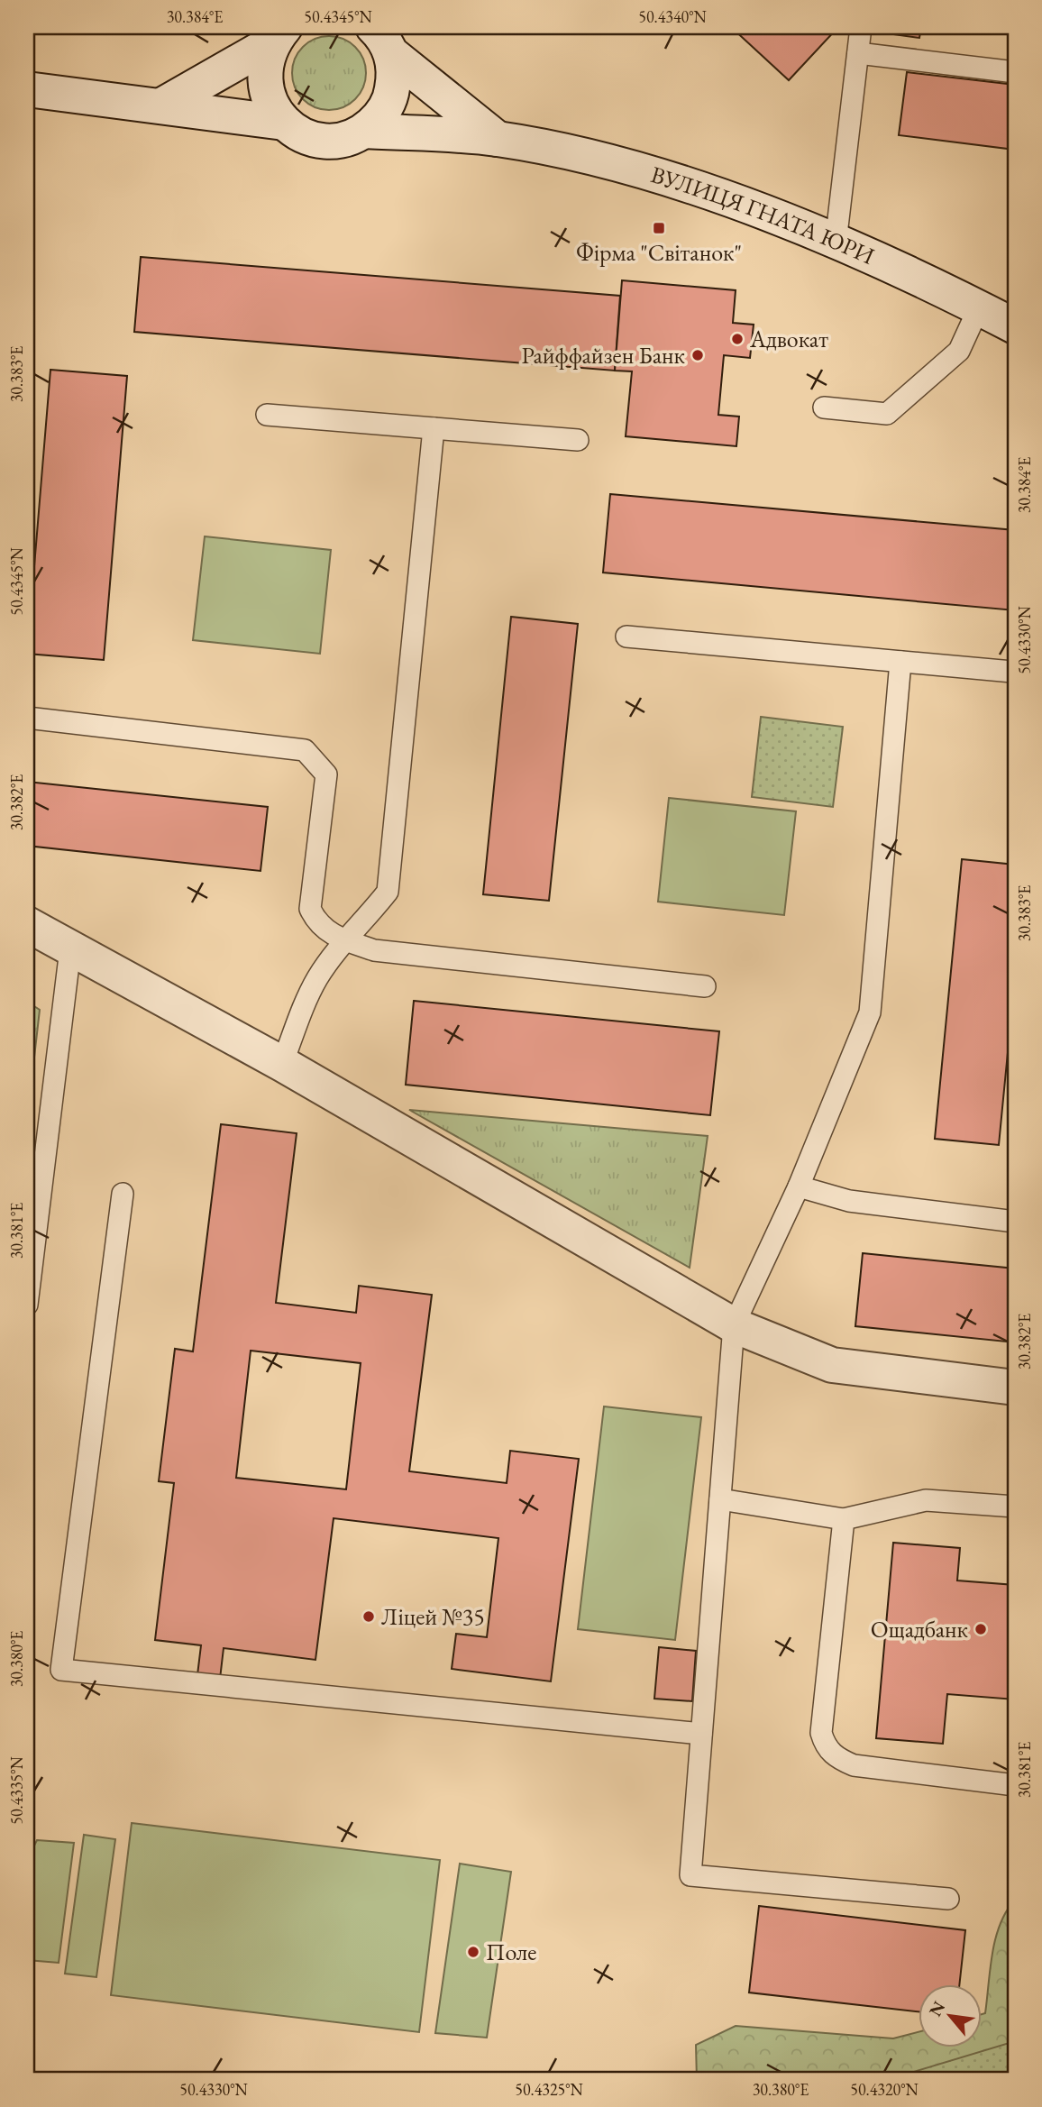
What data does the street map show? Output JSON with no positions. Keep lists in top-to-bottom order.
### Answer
{
  "streets": {
    "street": ["ВУЛИЦЯ ГНАТА ЮРИ"]
  },
  "places": {
    "transit": ["Фірма \"Світанок\""],
    "other": [
      "Адвокат",
      "Райффайзен Банк",
      "Ліцей №35",
      "Ощадбанк",
      "Поле"
    ]
  },
  "north": "top left",
  "coordinates": [
    "30.384°E",
    "50.4345°N",
    "50.4340°N",
    "30.383°E",
    "50.4330°N",
    "30.382°E",
    "30.381°E",
    "30.380°E",
    "50.4335°N",
    "50.4325°N",
    "50.4320°N"
  ]
}
